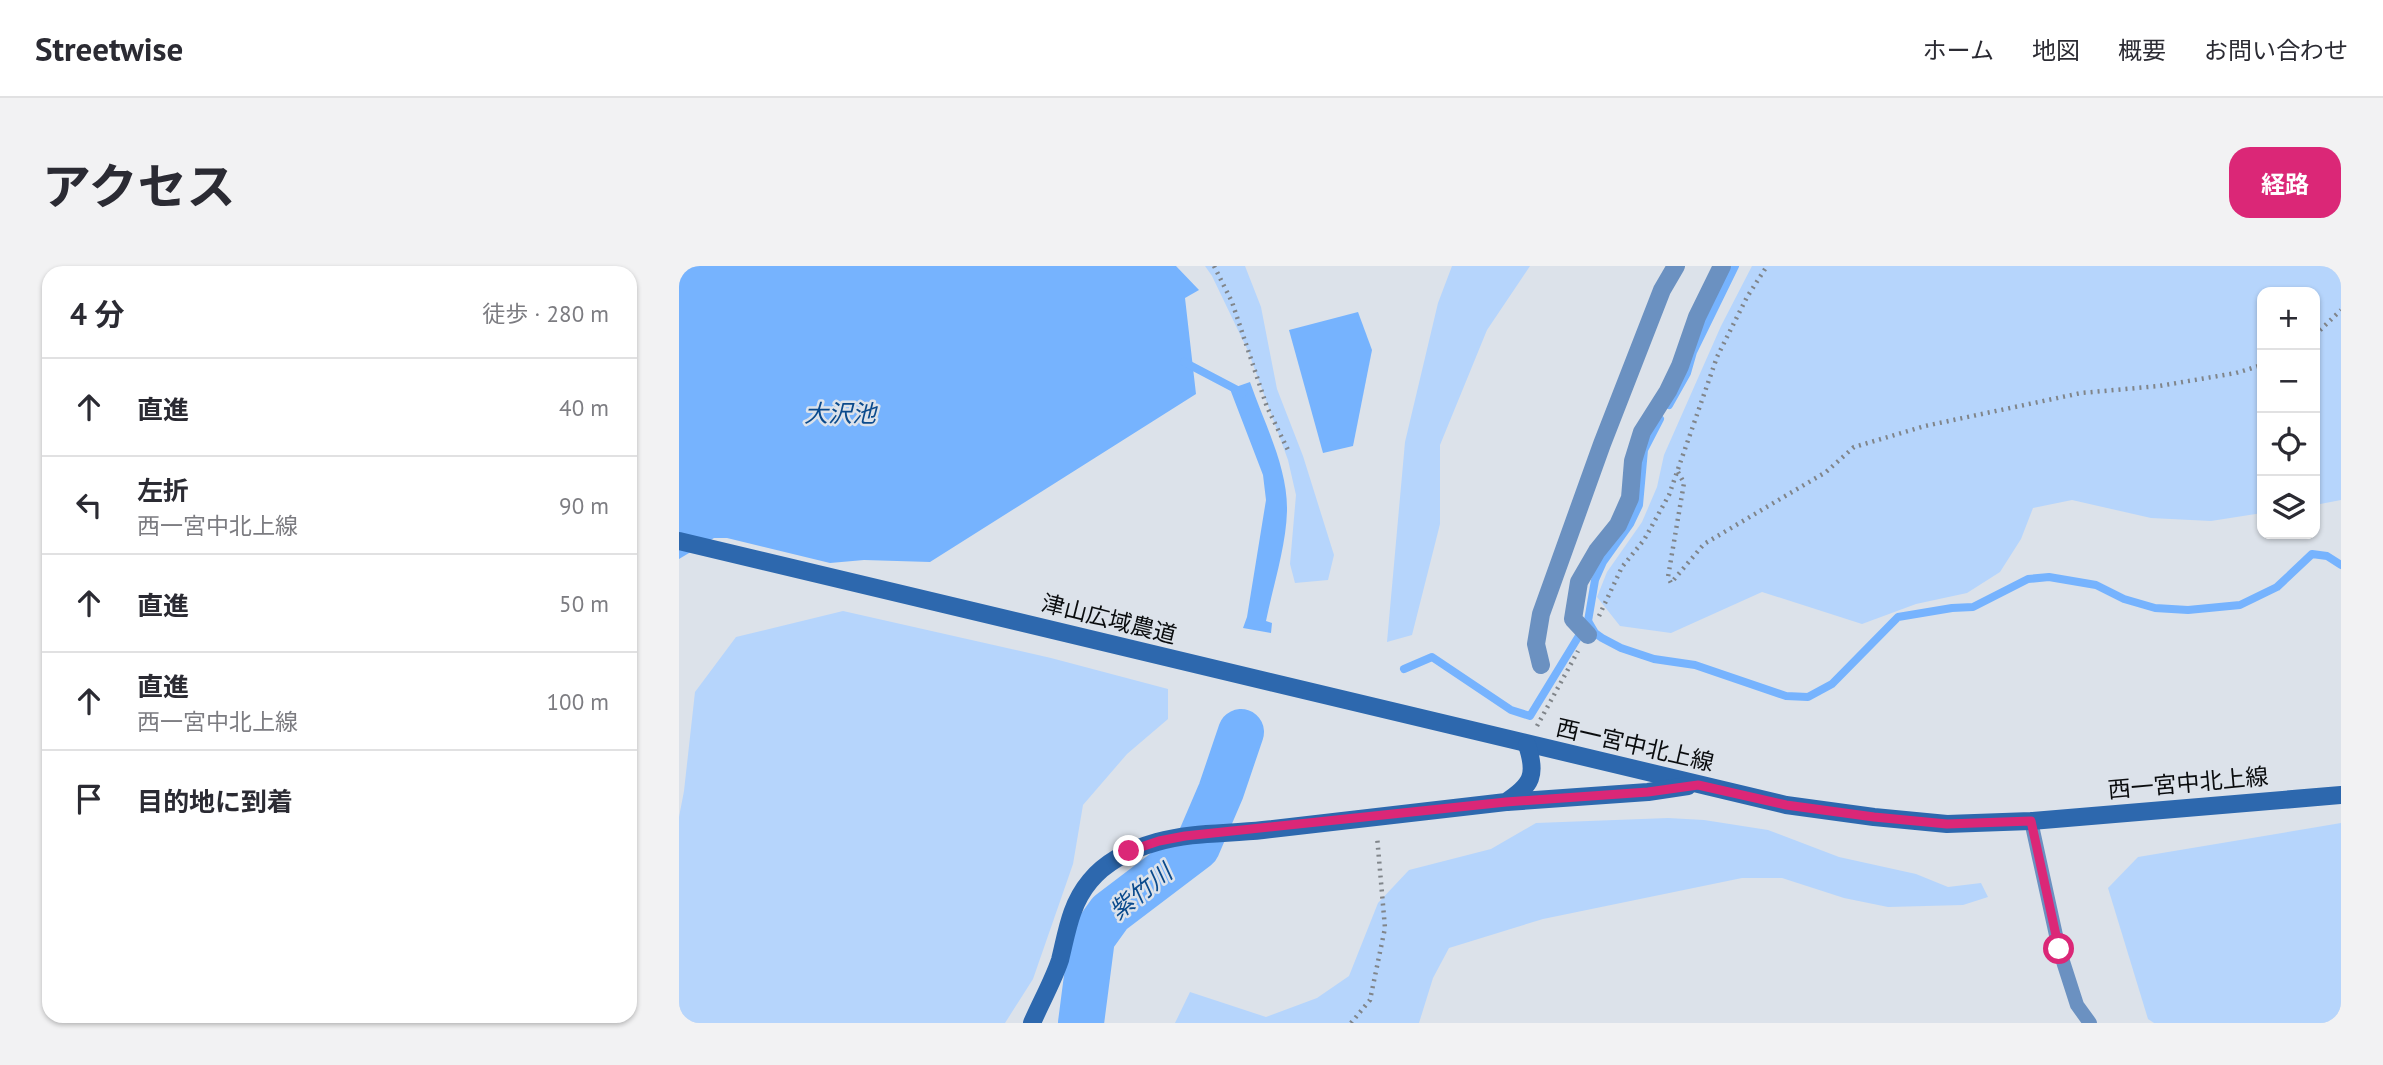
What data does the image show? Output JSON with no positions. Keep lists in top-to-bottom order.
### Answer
{
  "streets": {
    "main road": ["津山広域農道", "西一宮中北上線"]
  },
  "crossings": [
    ["津山広域農道", "西一宮中北上線"]
  ],
  "water": ["大沢池", "紫竹川"],
  "page": {
    "header": "Streetwise",
    "nav": [
      "ホーム",
      "地図",
      "概要",
      "お問い合わせ"
    ],
    "title": "アクセス",
    "buttons": "経路",
    "heading": ["4 分", "徒歩 · 280 m"],
    "map_buttons": ["+", "−"],
    "list": [
      ["直進", "40 m"],
      ["左折", "西一宮中北上線", "90 m"],
      ["直進", "50 m"],
      ["直進", "西一宮中北上線", "100 m"],
      "目的地に到着"
    ]
  }
}
